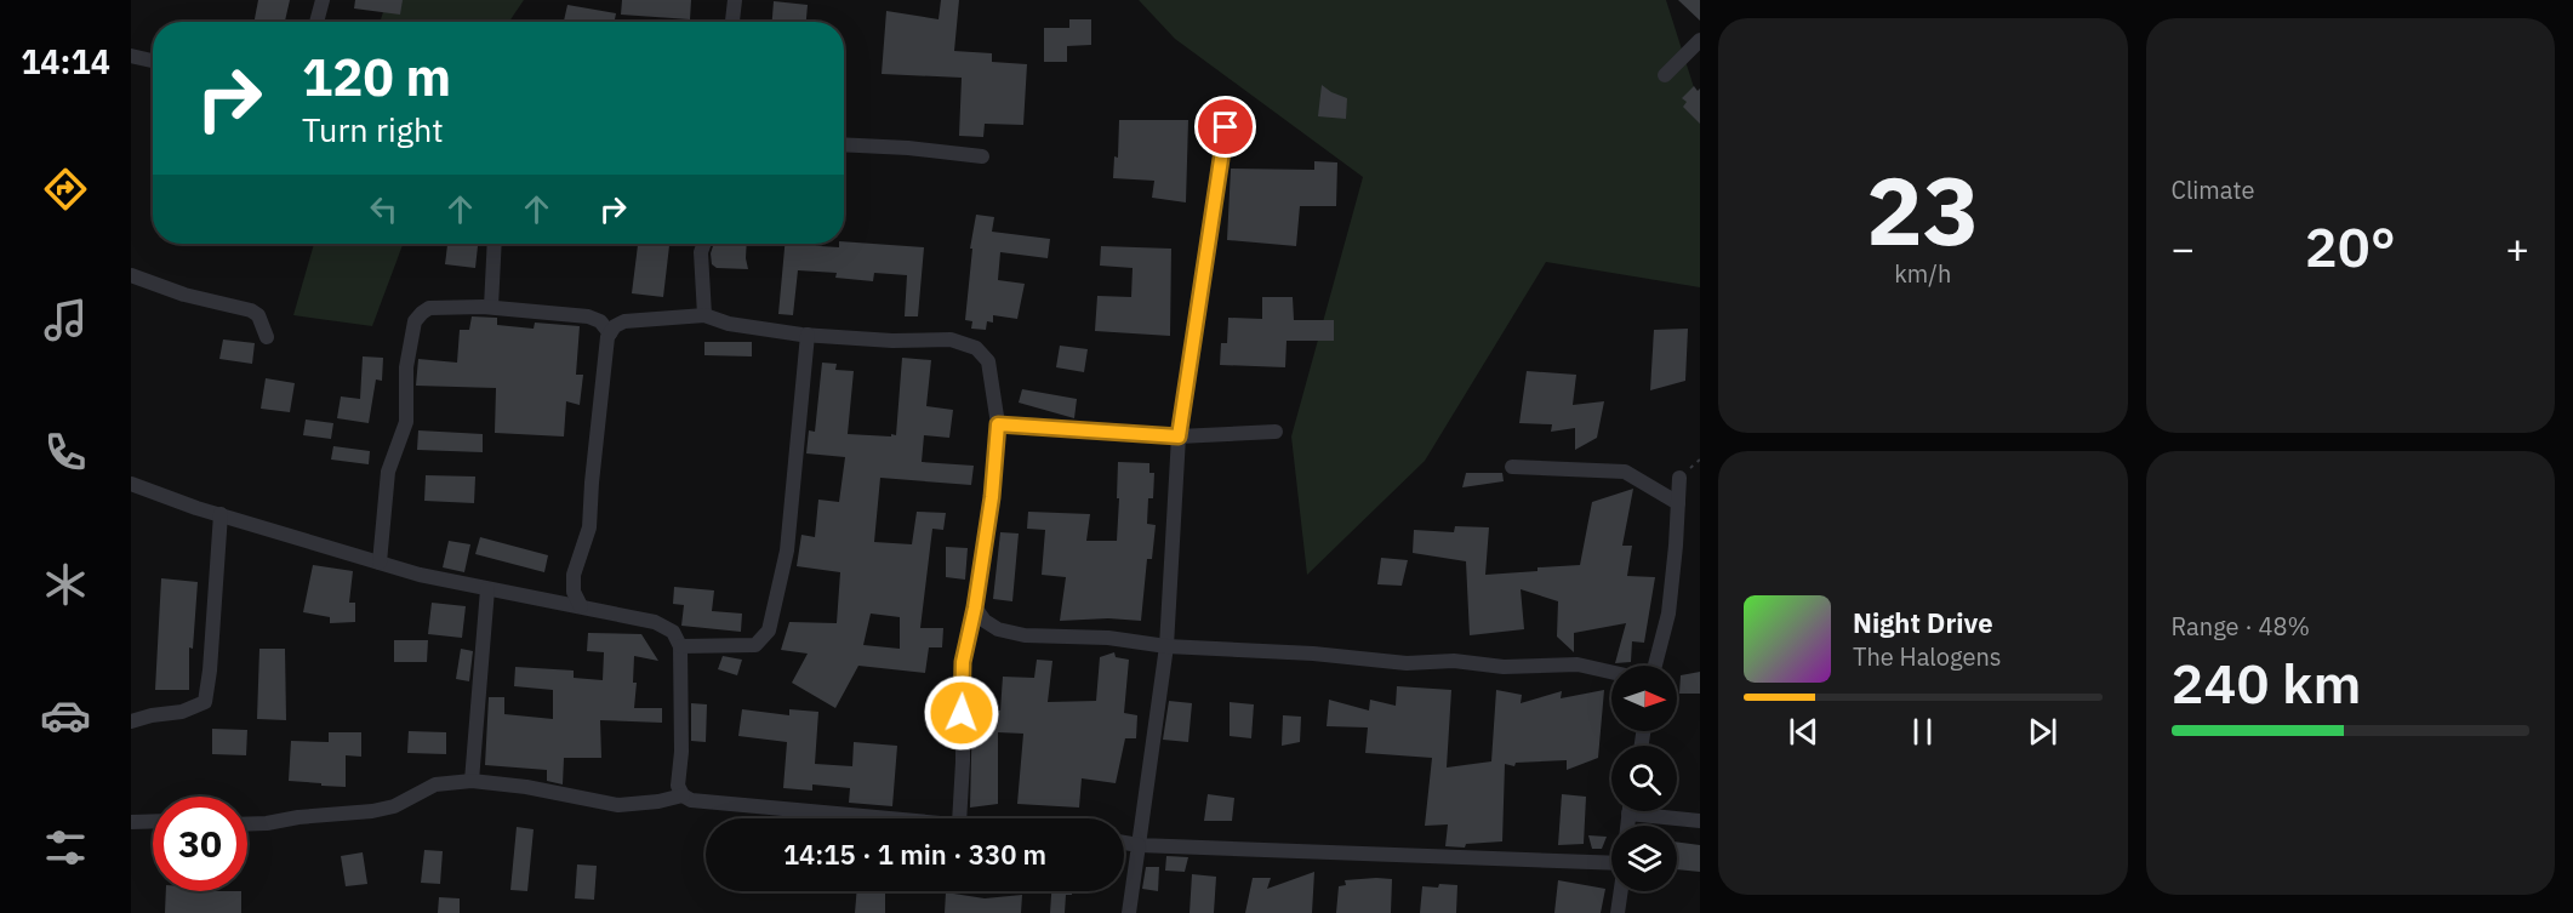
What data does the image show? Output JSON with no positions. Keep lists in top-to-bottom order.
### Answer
{
  "north": "right",
  "page": {
    "tabs": "14:14",
    "tile": [
      ["23", "km/h"],
      "Climate",
      ["Range · 48%", "240 km"]
    ],
    "turn": ["120 m", "Turn right"],
    "heat": ["−", "20°", "+"],
    "song": ["Night Drive", "The Halogens"],
    "limit": "30",
    "trip": "14:15 · 1 min · 330 m"
  }
}
